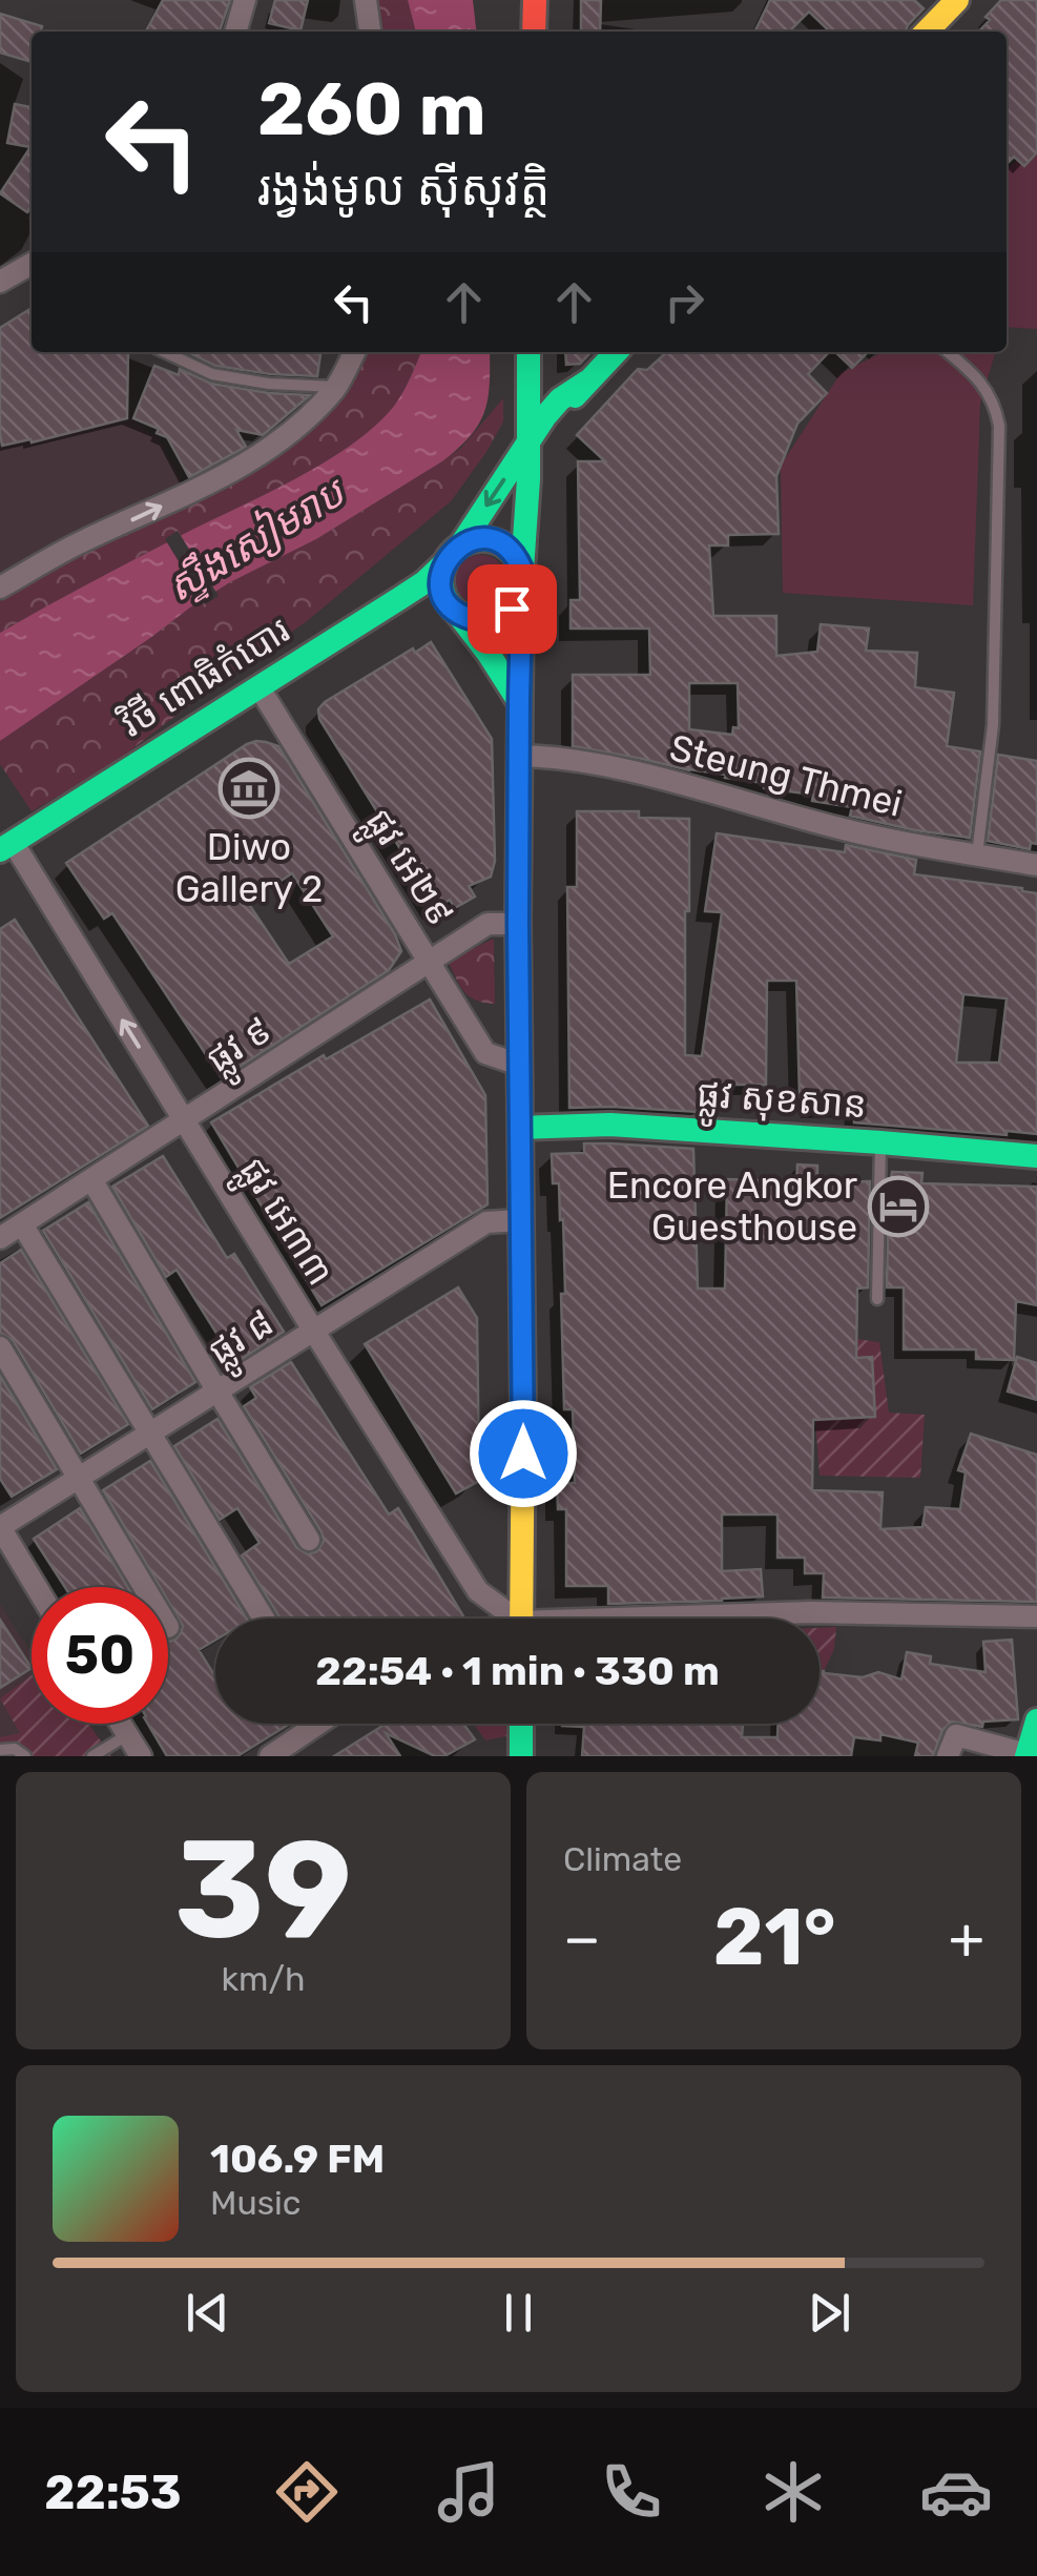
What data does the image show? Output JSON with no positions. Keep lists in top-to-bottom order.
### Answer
{
  "streets": {
    "main road": ["វិថី ពោធិកំបោរ", "ផ្លូវ សុខសាន"],
    "street": [
      "Steung Thmei",
      "ផ្លូវ អេ២៩",
      "ផ្លូវ ៩",
      "ផ្លូវ អេ៣៣",
      "ផ្លូវ ៨"
    ]
  },
  "crossings": [
    ["វិថី ពោធិកំបោរ", "ផ្លូវ អេ២៩"],
    ["វិថី ពោធិកំបោរ", "ផ្លូវ អេ៣៣"],
    ["ផ្លូវ អេ២៩", "ផ្លូវ ៩"],
    ["ផ្លូវ ៩", "ផ្លូវ អេ៣៣"],
    ["ផ្លូវ អេ៣៣", "ផ្លូវ ៨"]
  ],
  "one_way": ["ផ្លូវ អេ៣៣"],
  "water": ["ស្ទឹងសៀមរាប"],
  "places": {
    "museum": ["Diwo Gallery 2"],
    "hotel": ["Encore Angkor Guesthouse"]
  },
  "page": {
    "turn": ["260 m", "រង្វង់មូល ស៊ីសុវតិ្ថ"],
    "limit": "50",
    "trip": "22:54 · 1 min · 330 m",
    "tile": [
      ["39", "km/h"],
      "Climate"
    ],
    "heat": ["−", "21°", "+"],
    "song": ["106.9 FM", "Music"],
    "tabs": "22:53"
  }
}
